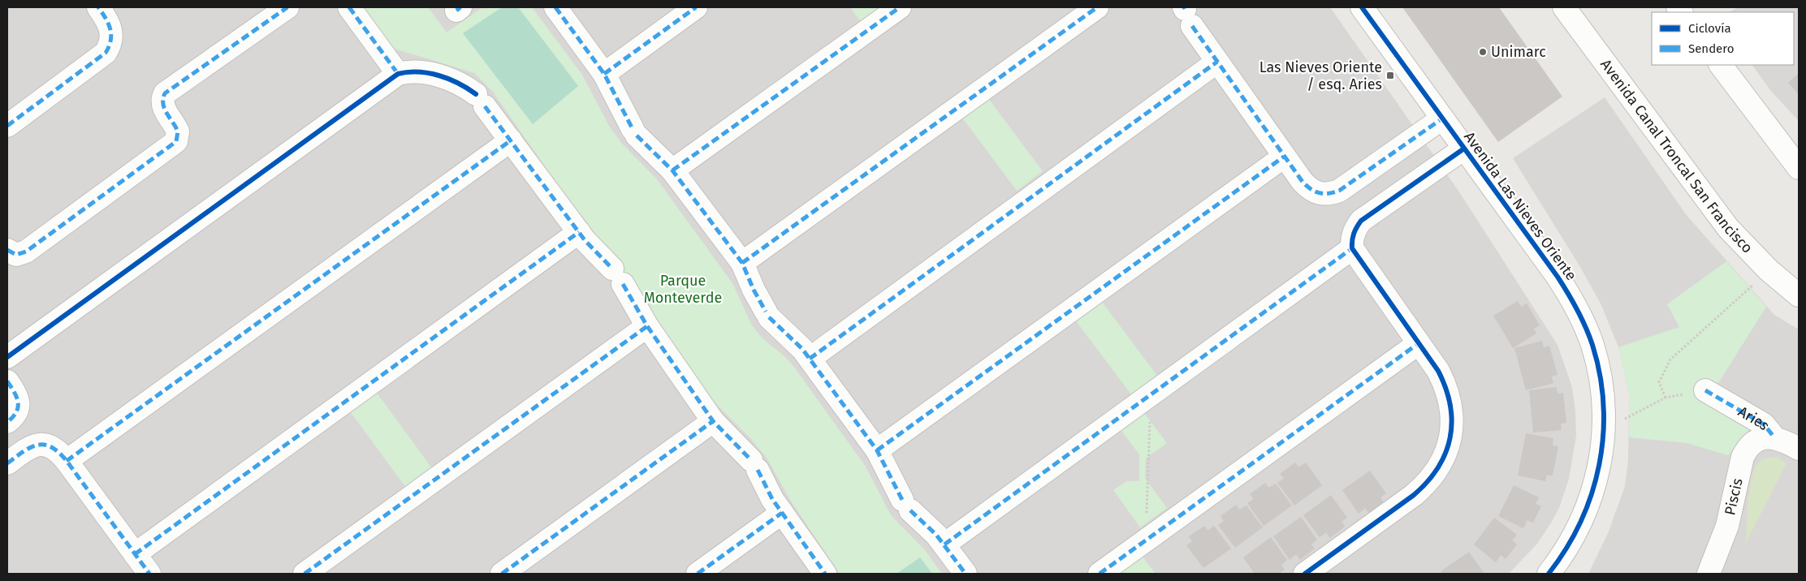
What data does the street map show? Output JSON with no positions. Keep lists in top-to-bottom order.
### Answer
{
  "streets": {
    "street": [
      "Avenida Canal Troncal San Francisco",
      "Avenida Las Nieves Oriente",
      "Aries",
      "Piscis"
    ]
  },
  "crossings": [
    ["Aries", "Piscis"]
  ],
  "parks": ["Parque Monteverde"],
  "places": {
    "other": ["Unimarc"],
    "transit": ["Las Nieves Oriente / esq. Aries"]
  },
  "legend": ["Ciclovía", "Sendero"]
}
